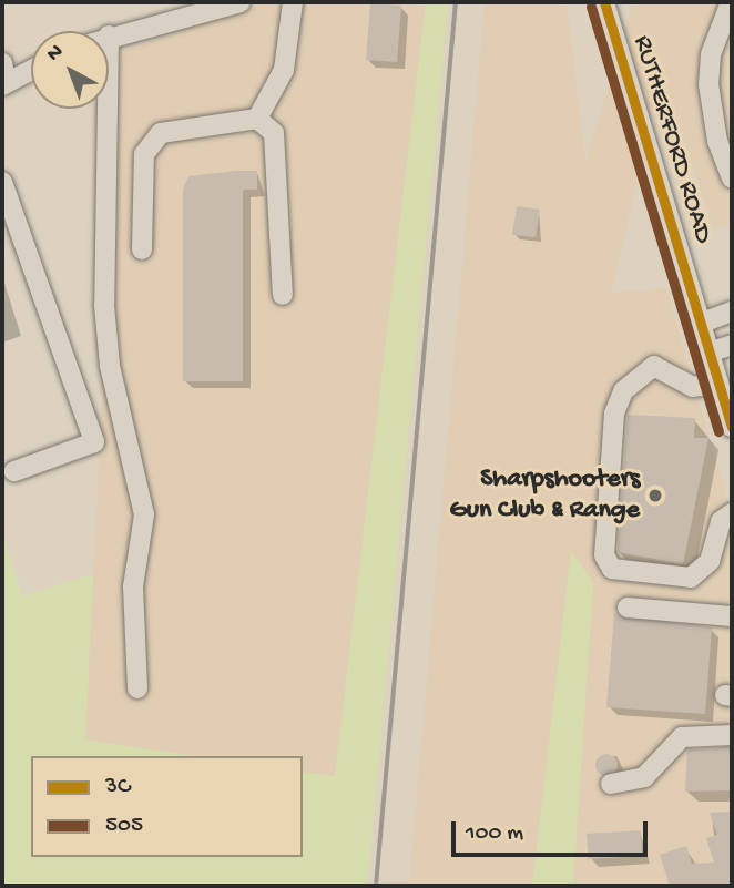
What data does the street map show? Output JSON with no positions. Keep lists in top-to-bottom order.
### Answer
{
  "streets": {
    "street": ["RUTHERFORD ROAD"]
  },
  "places": ["Sharpshooters Gun Club & Range"],
  "lines": ["transit line 3C", "transit line 505"],
  "legend": ["3C", "505"],
  "scale_bar": "100 m",
  "north": "top left"
}
